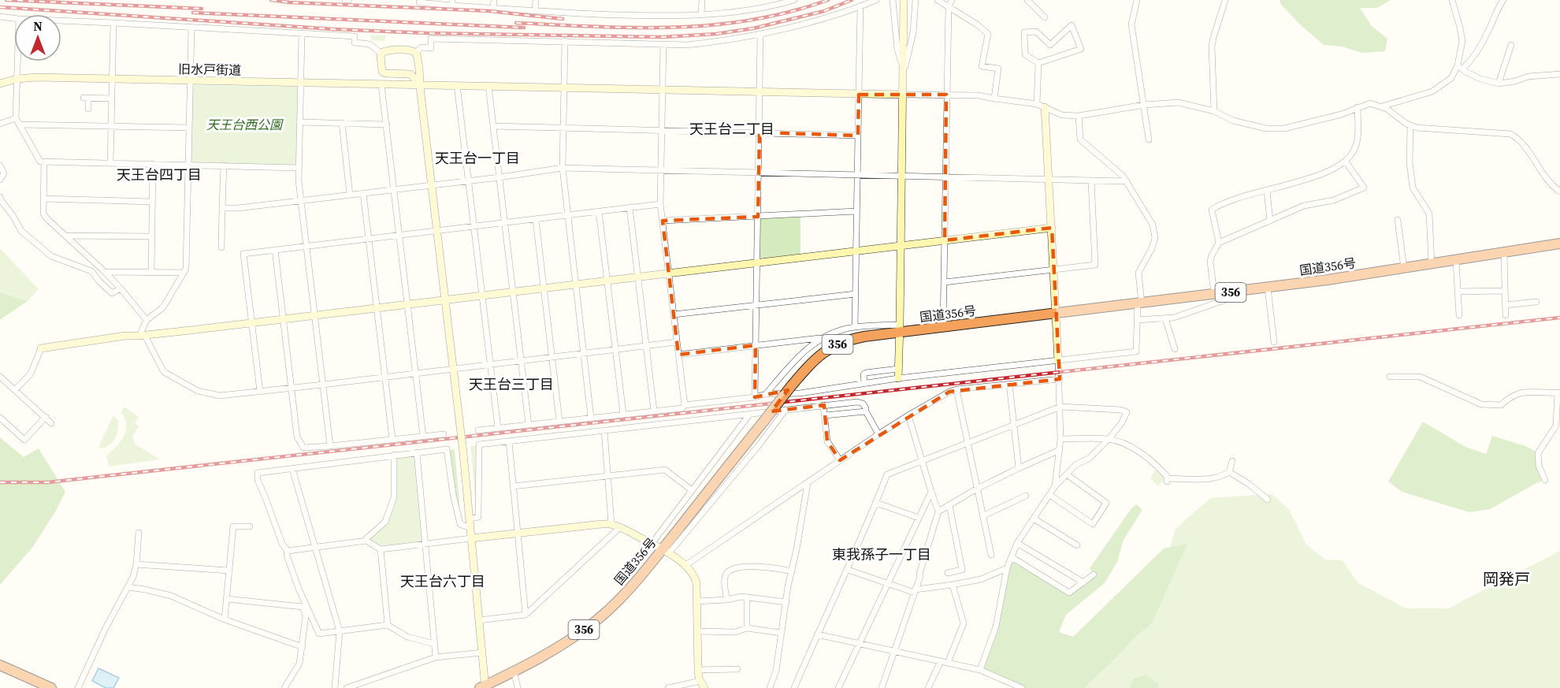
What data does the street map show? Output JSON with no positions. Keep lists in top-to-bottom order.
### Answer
{
  "streets": {
    "highway": ["国道356号", "356"],
    "street": ["旧水戸街道"]
  },
  "districts": [
    "天王台二丁目",
    "天王台一丁目",
    "天王台四丁目",
    "天王台三丁目",
    "東我孫子一丁目",
    "岡発戸",
    "天王台六丁目"
  ],
  "parks": ["天王台西公園"],
  "north": "top"
}
